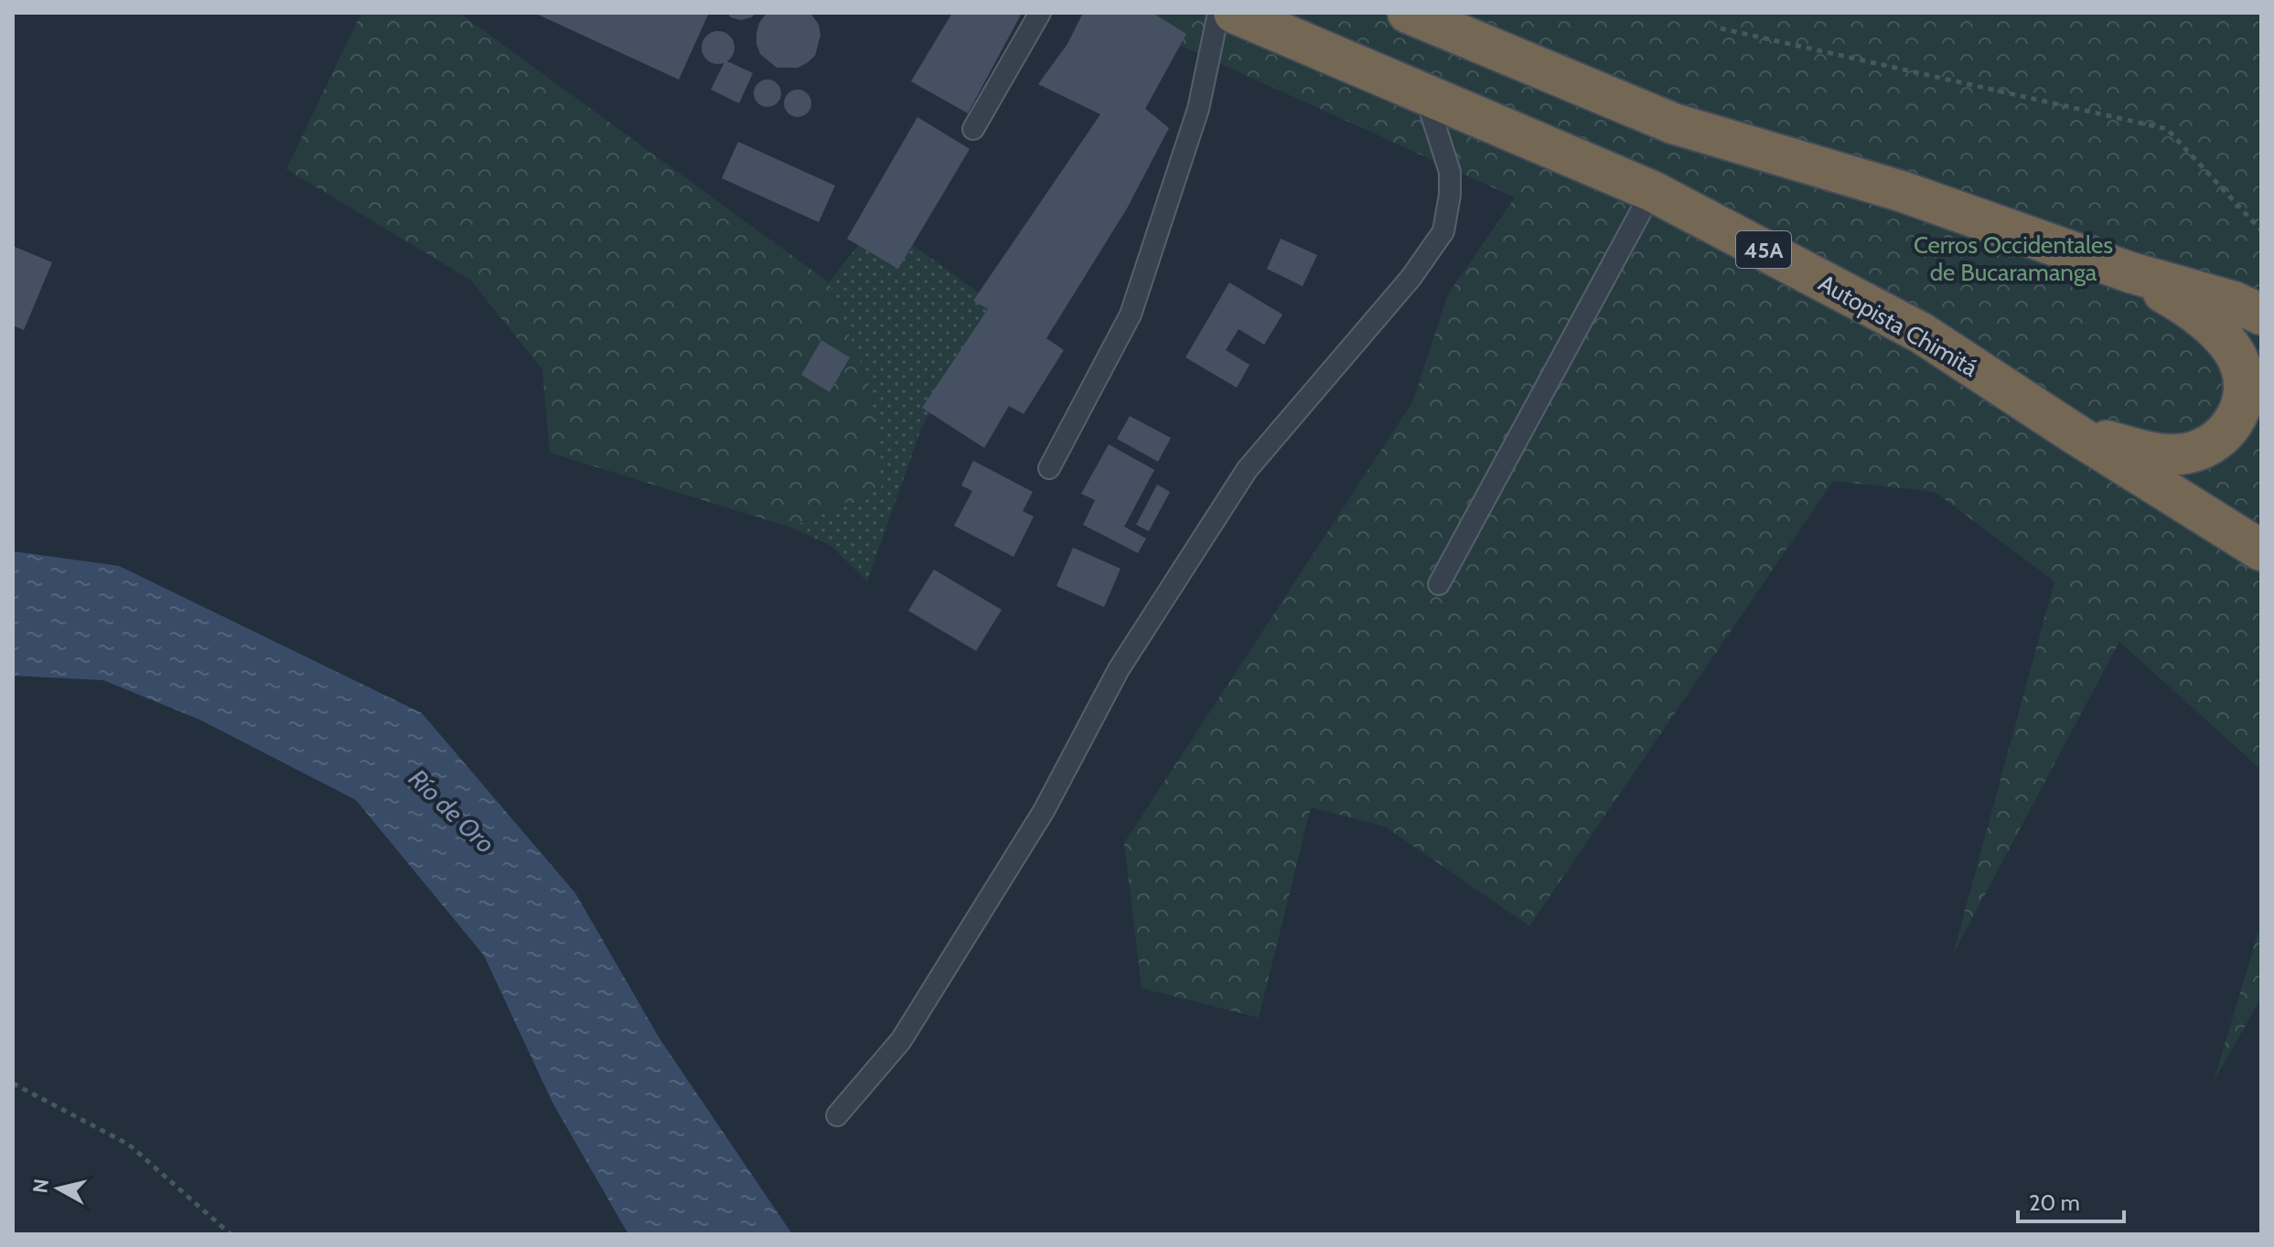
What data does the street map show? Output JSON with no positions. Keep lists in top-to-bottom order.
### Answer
{
  "streets": {
    "highway": ["45A", "Autopista Chimitá"]
  },
  "water": ["Río de Oro"],
  "parks": ["Cerros Occidentales de Bucaramanga"],
  "scale_bar": "20 m",
  "north": "left"
}
